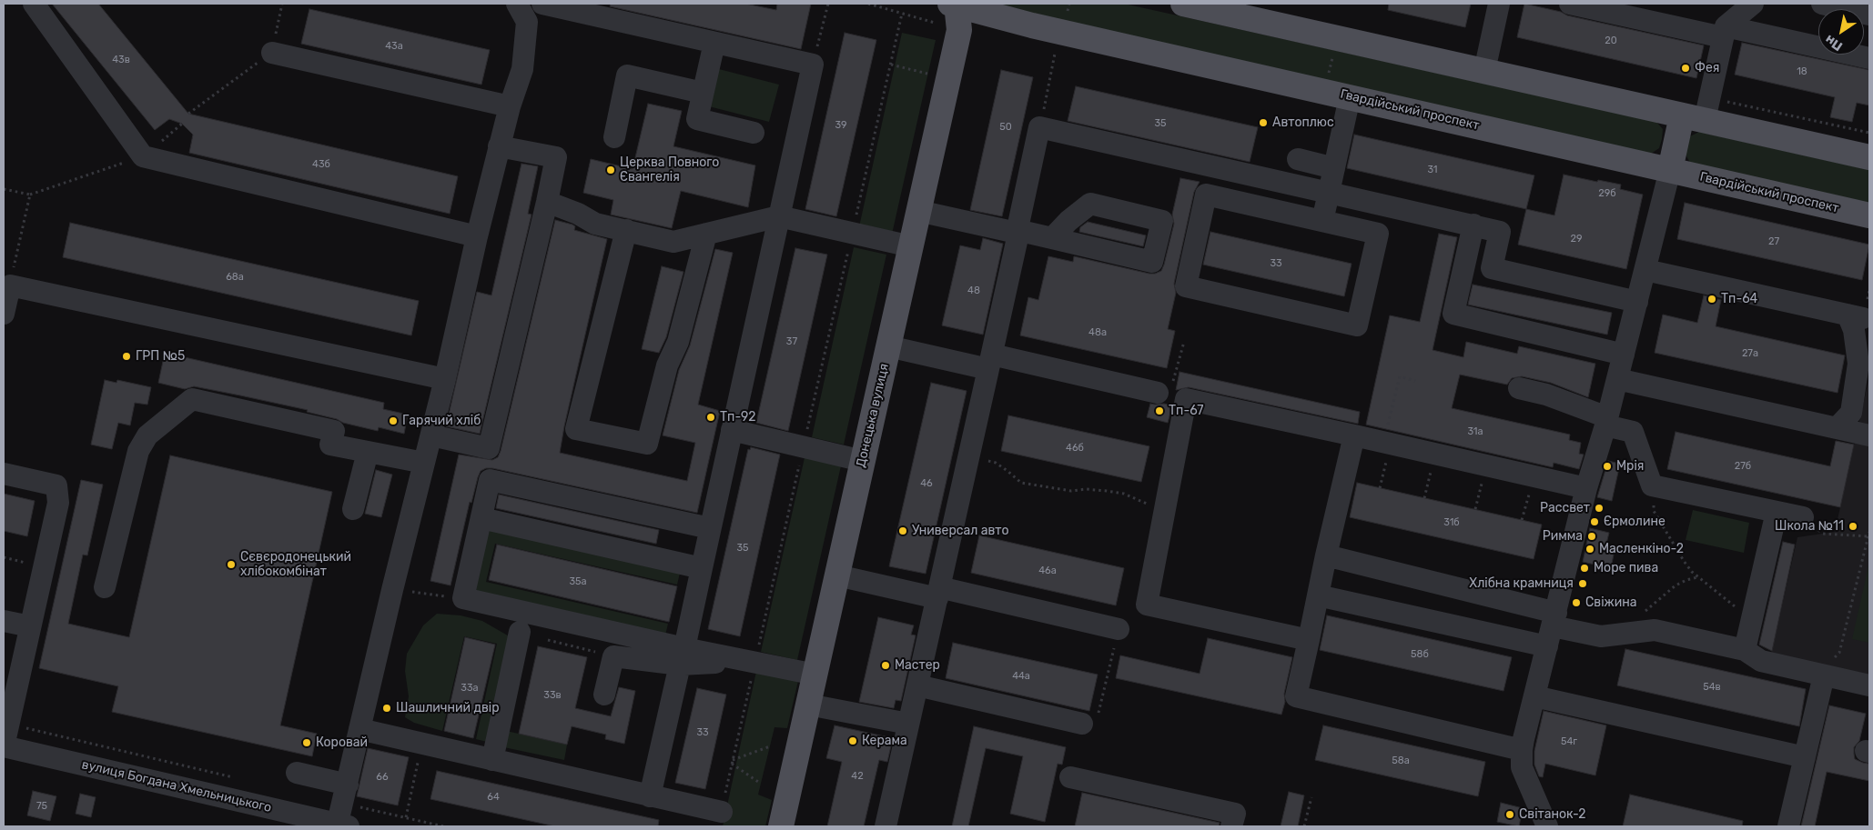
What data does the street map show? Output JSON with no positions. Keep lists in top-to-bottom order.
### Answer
{
  "streets": {
    "main road": ["Гвардійський проспект", "Донецька вулиця"],
    "street": ["вулиця Богдана Хмельницького"]
  },
  "crossings": [
    ["Гвардійський проспект", "Донецька вулиця"]
  ],
  "places": [
    "Фея",
    "Автоплюс",
    "Церква Повного Євангелія",
    "Тп-64",
    "ГРП №5",
    "Тп-67",
    "Тп-92",
    "Гарячий хліб",
    "Мрія",
    "Рассвет",
    "Єрмолине",
    "Школа №11",
    "Универсал авто",
    "Римма",
    "Масленкіно-2",
    "Сєвєродонецький хлібокомбінат",
    "Море пива",
    "Хлібна крамниця",
    "Свіжина",
    "Мастер",
    "Шашличний двір",
    "Керама",
    "Коровай",
    "Світанок-2"
  ],
  "house_numbers": [
    "20",
    "43а",
    "43в",
    "18",
    "35",
    "39",
    "50",
    "43б",
    "31",
    "29б",
    "29",
    "27",
    "33",
    "68а",
    "48",
    "48а",
    "37",
    "27а",
    "31а",
    "46б",
    "27б",
    "46",
    "31б",
    "35",
    "46а",
    "35а",
    "58б",
    "44а",
    "54в",
    "33а",
    "33в",
    "33",
    "54г",
    "58а",
    "42",
    "66",
    "64",
    "75"
  ],
  "north": "bottom left"
}
